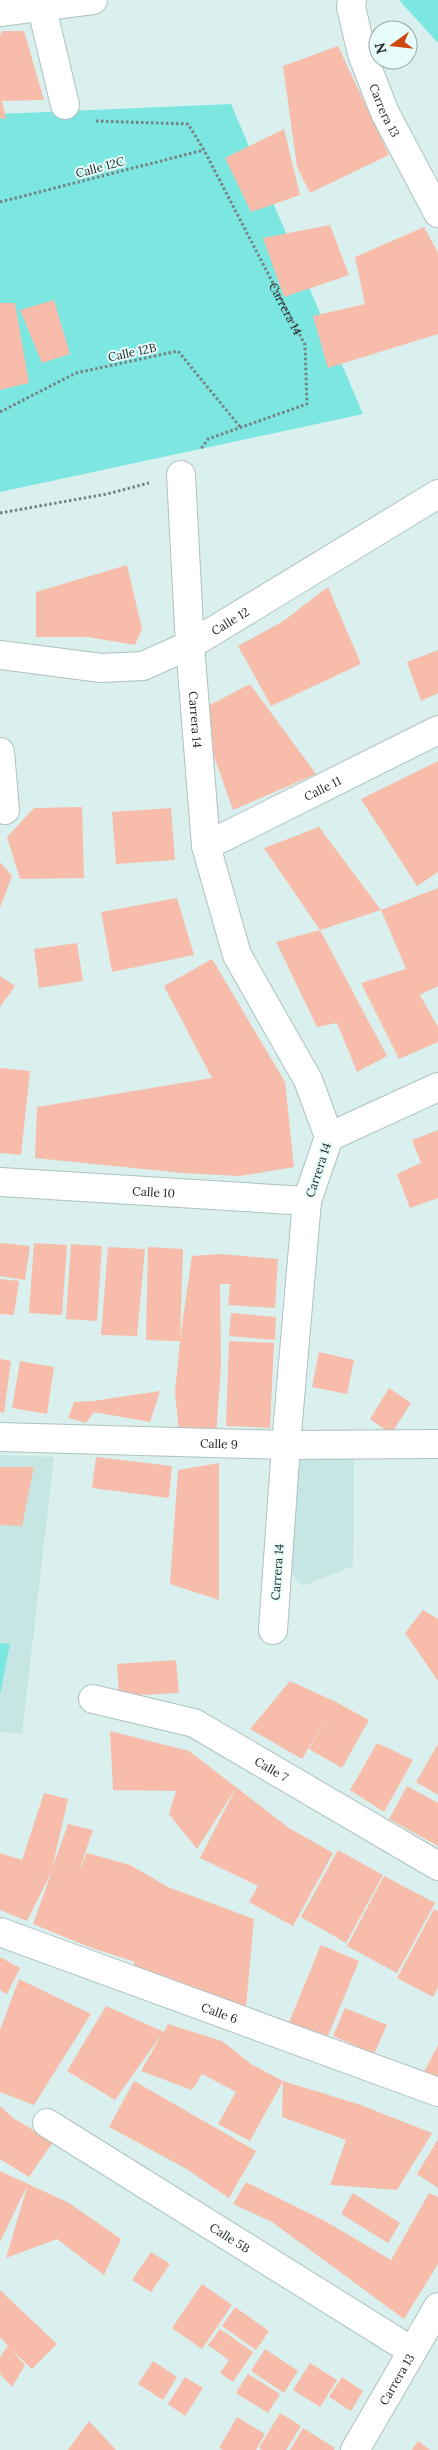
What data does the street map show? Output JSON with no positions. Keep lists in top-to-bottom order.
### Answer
{
  "streets": {
    "street": [
      "Carrera 13",
      "Carrera 14",
      "Calle 12",
      "Calle 11",
      "Calle 10",
      "Calle 9",
      "Calle 7",
      "Calle 6",
      "Calle 5B"
    ],
    "path": ["Calle 12C", "Calle 12B"]
  },
  "crossings": [
    ["Carrera 13", "Calle 5B"],
    ["Calle 12C", "Carrera 14"],
    ["Carrera 14", "Calle 12B"],
    ["Carrera 14", "Calle 12"],
    ["Carrera 14", "Calle 11"],
    ["Carrera 14", "Calle 10"],
    ["Carrera 14", "Calle 9"]
  ],
  "north": "left"
}
